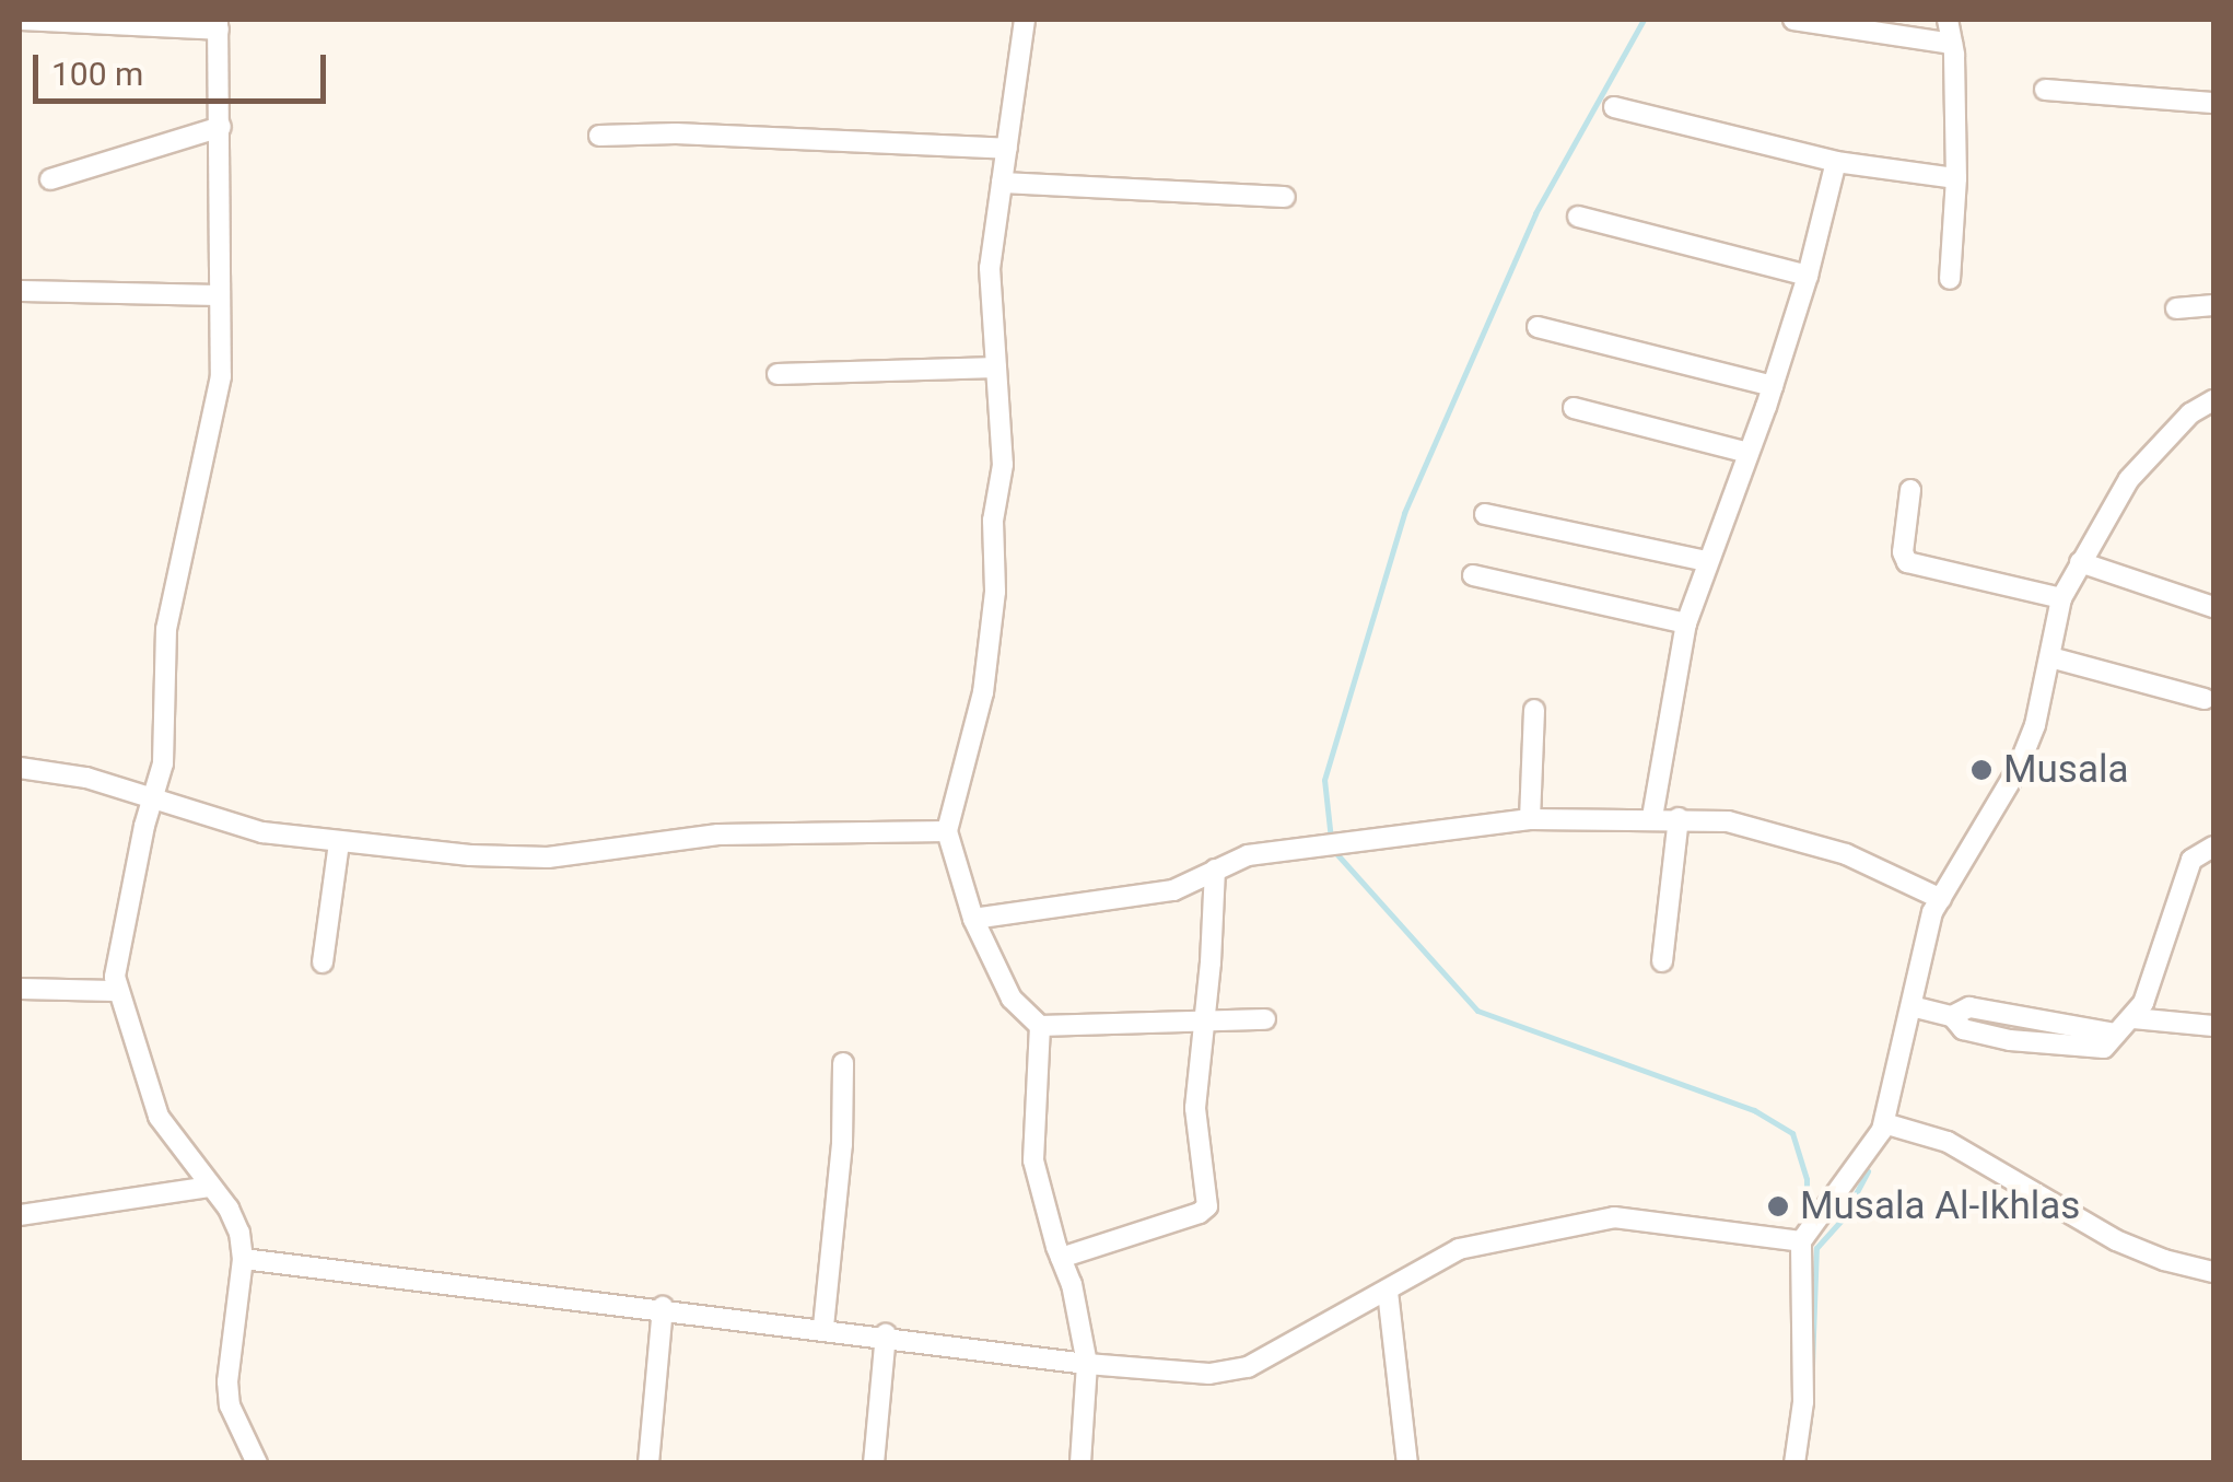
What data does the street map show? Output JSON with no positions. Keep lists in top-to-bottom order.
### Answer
{
  "places": ["Musala", "Musala Al-Ikhlas"],
  "scale_bar": "100 m"
}
